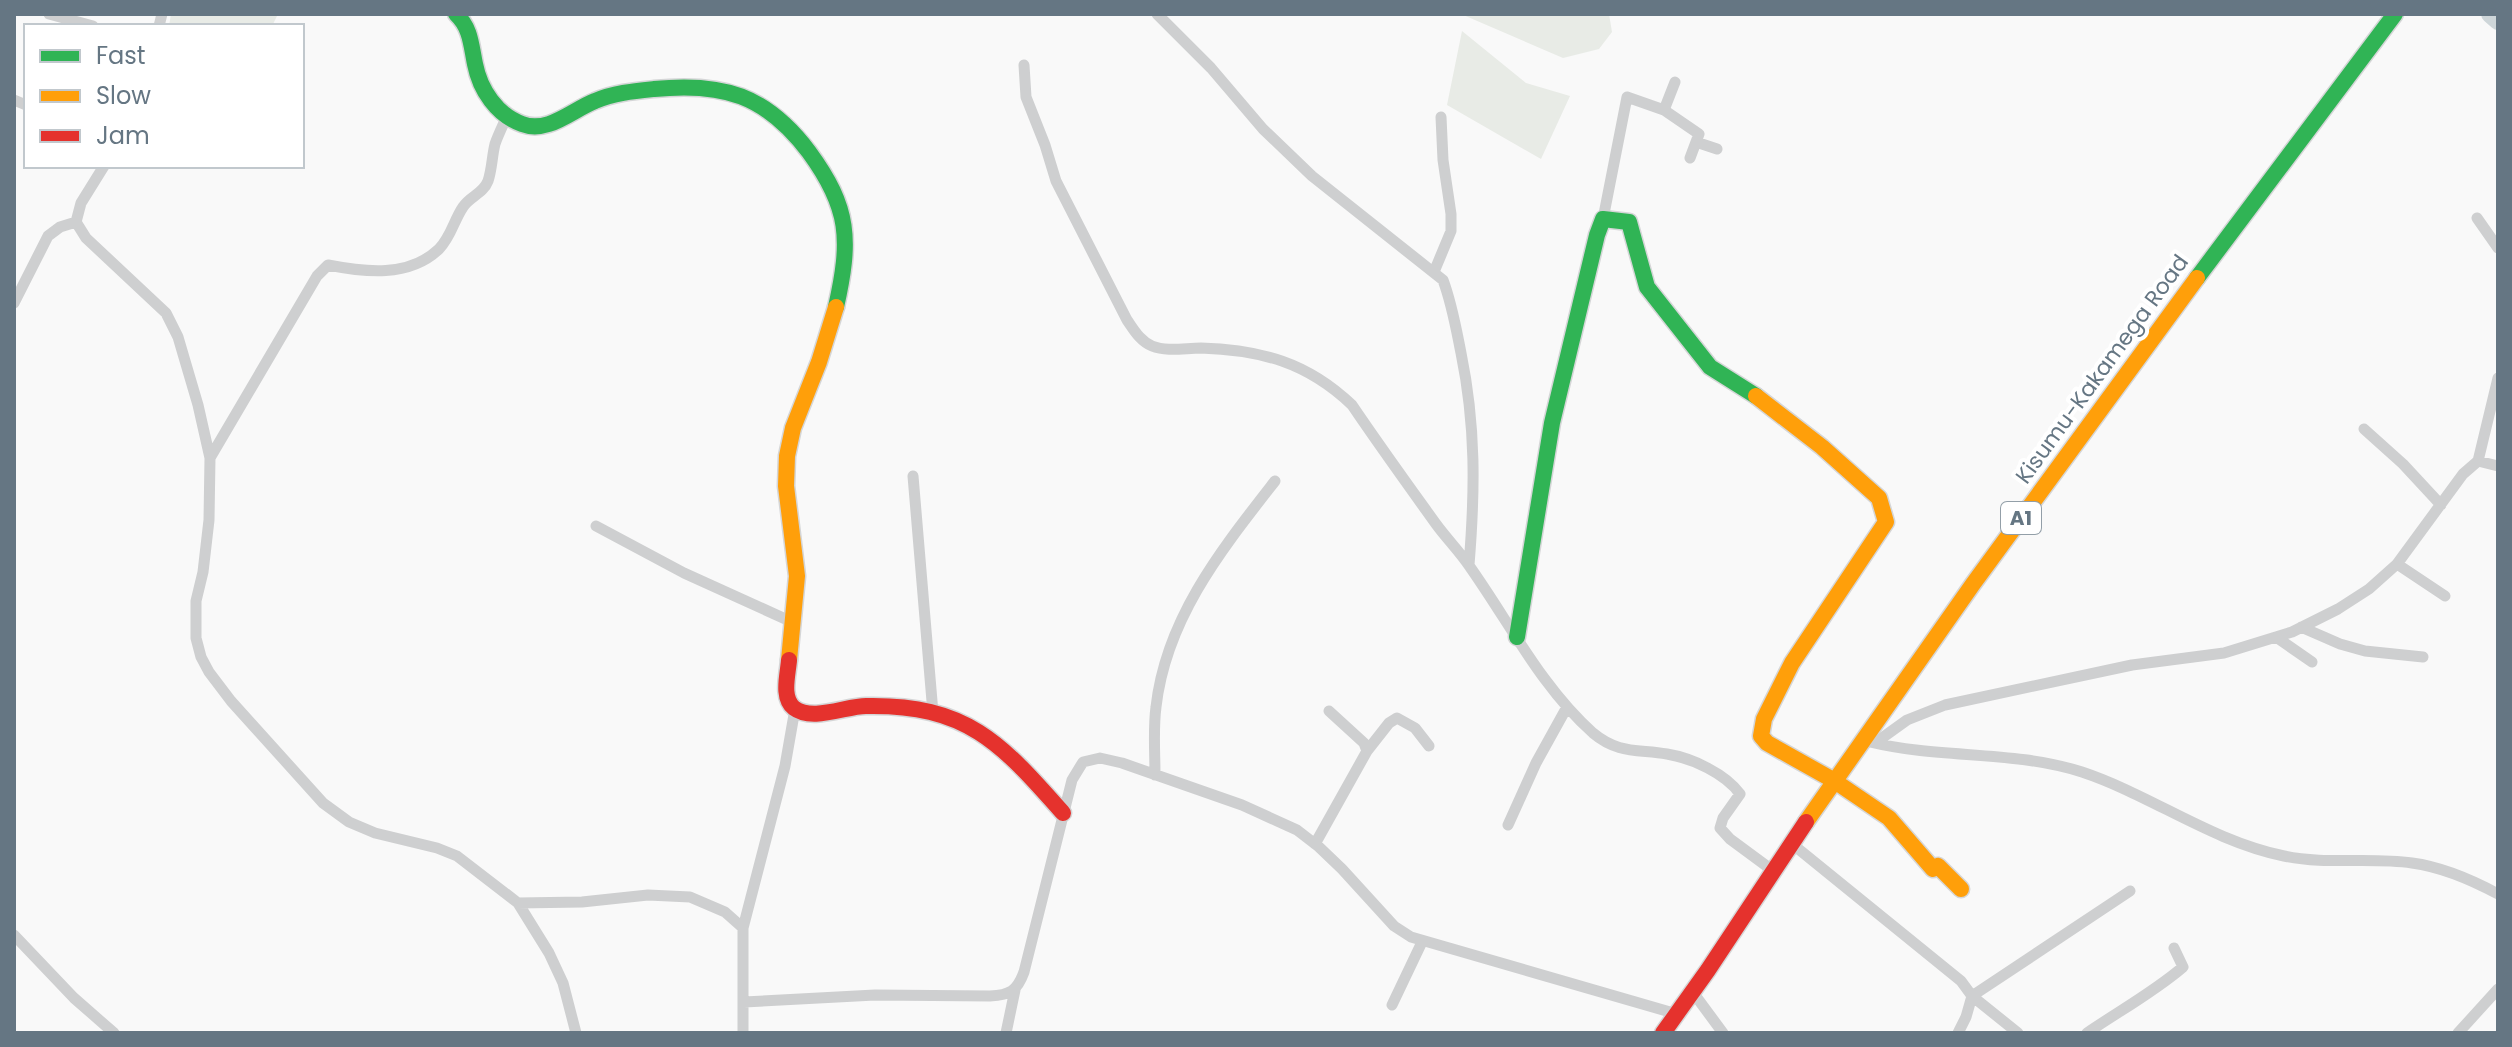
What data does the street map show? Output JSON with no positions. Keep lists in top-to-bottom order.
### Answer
{
  "streets": {
    "main road": ["Kisumu-Kakamega Road", "A1"]
  },
  "legend": ["Fast", "Slow", "Jam"]
}
